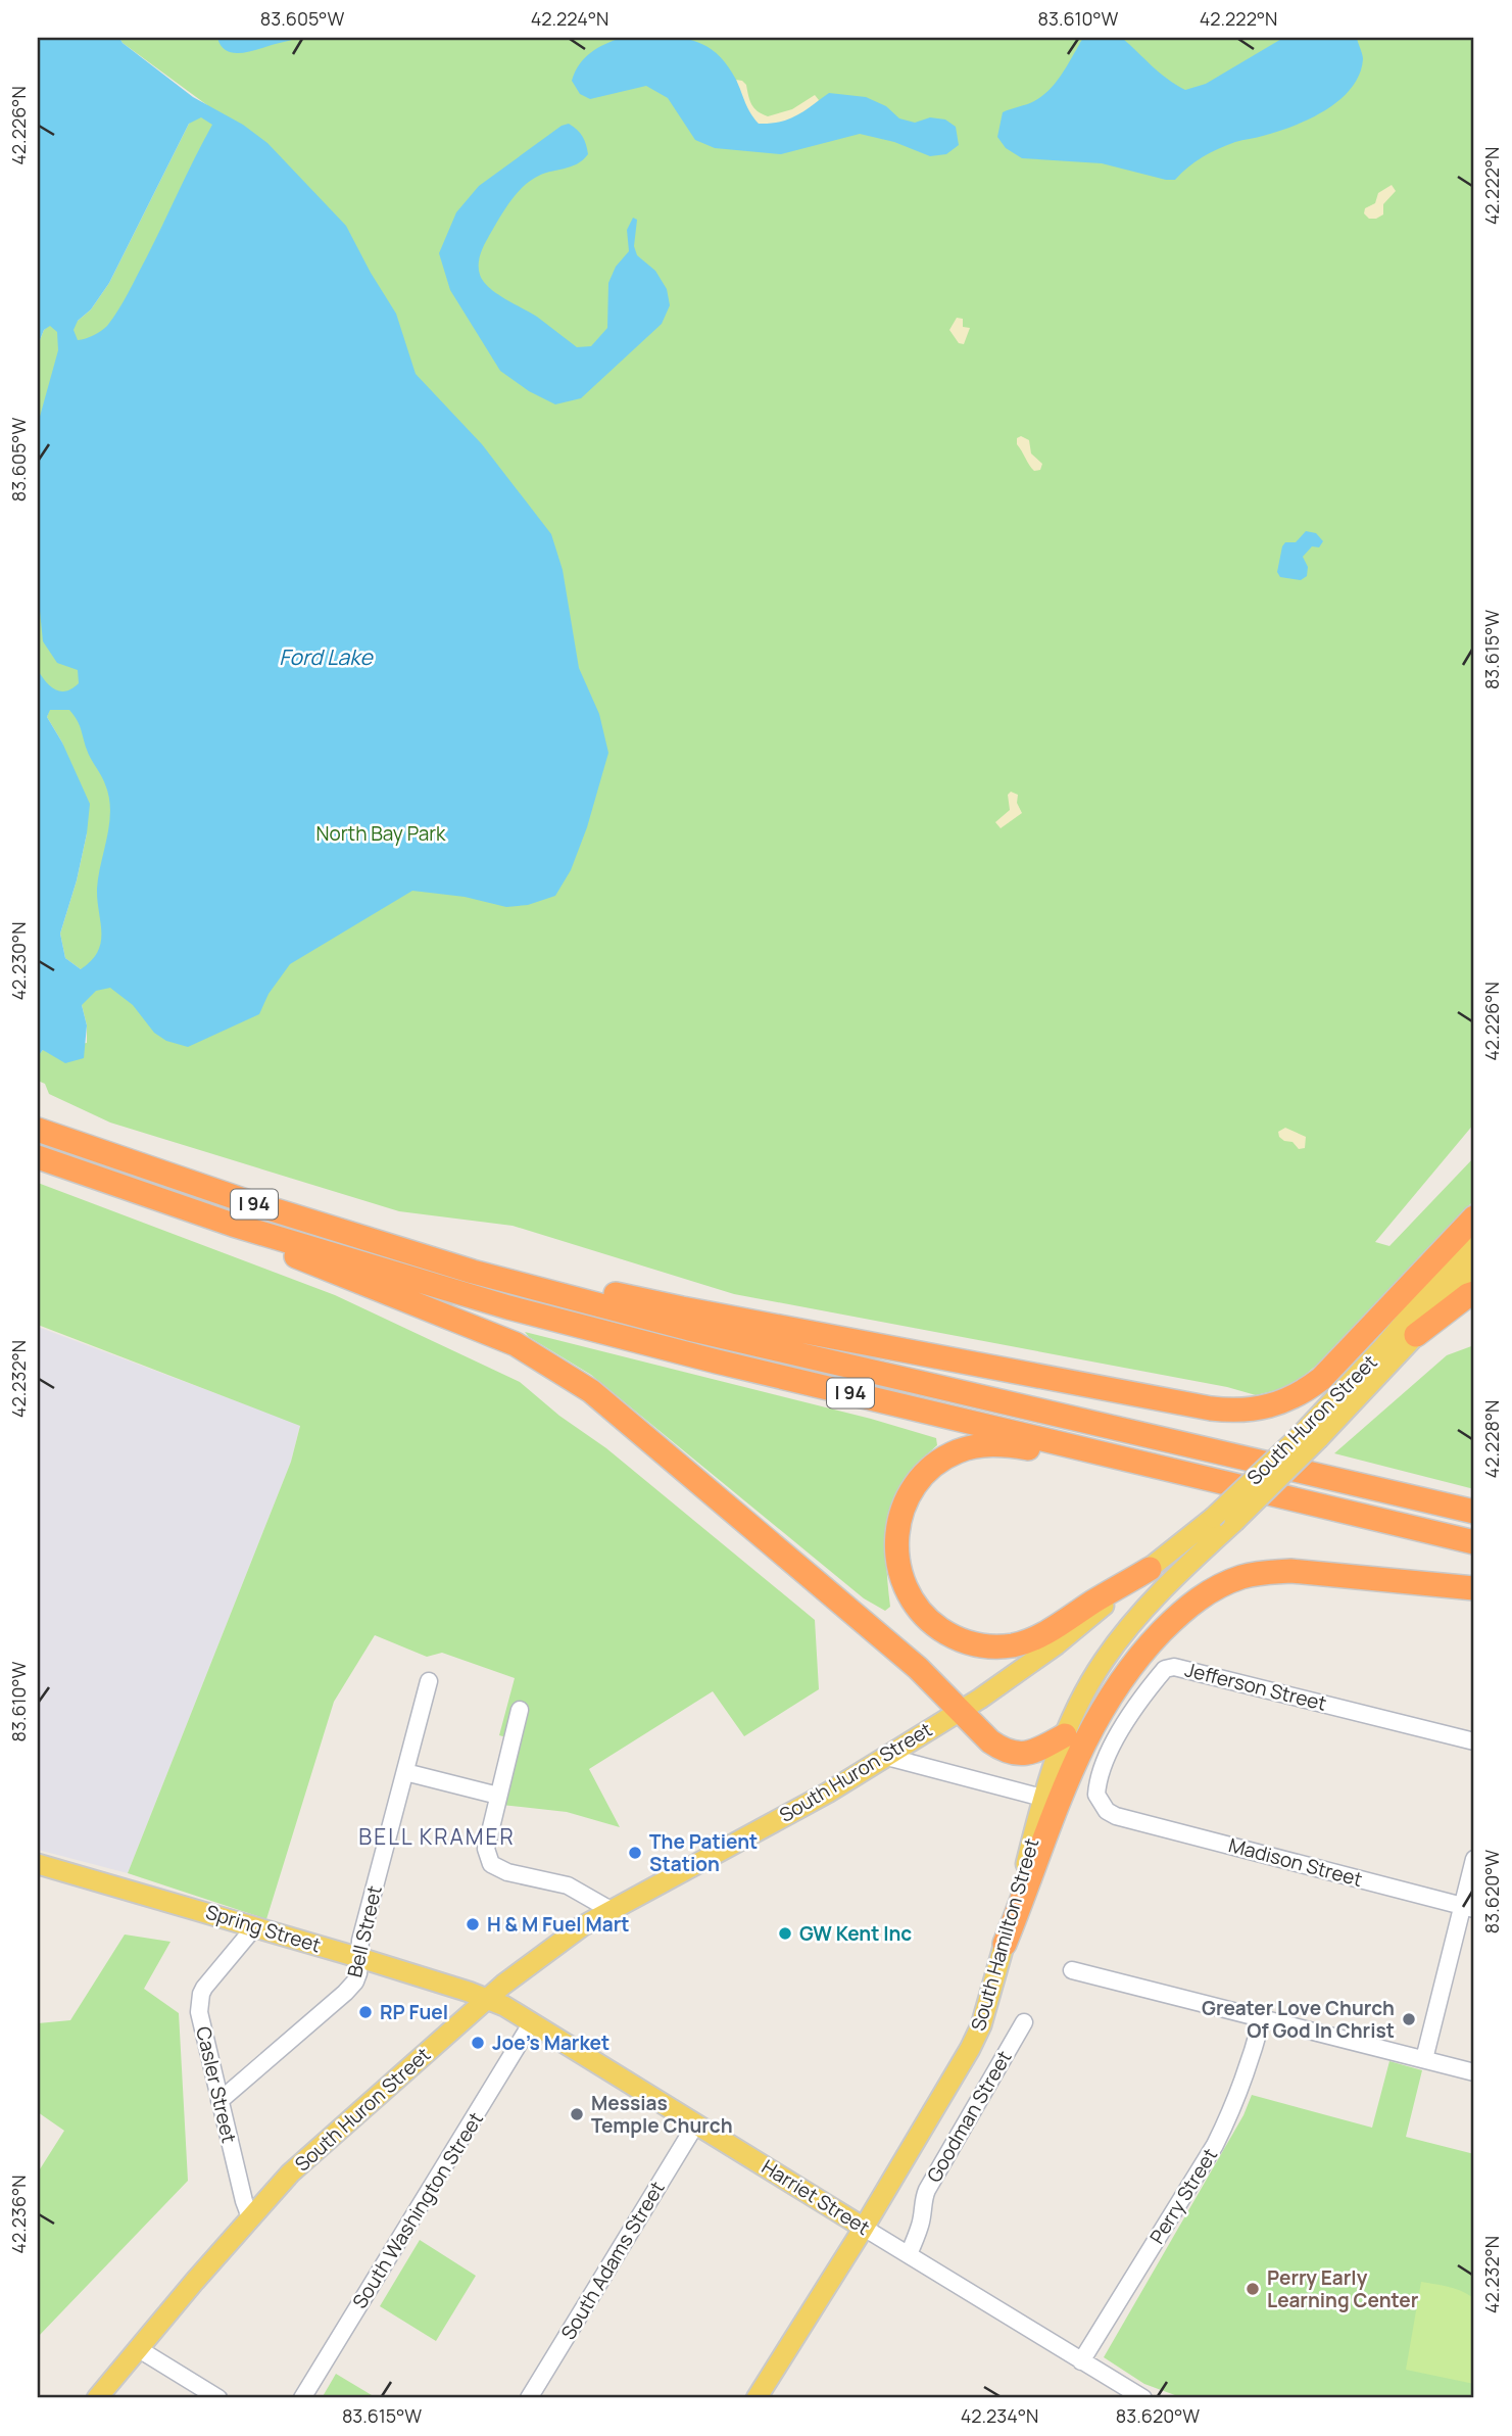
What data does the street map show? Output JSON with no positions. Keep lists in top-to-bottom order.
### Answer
{
  "streets": {
    "highway": ["I 94"],
    "main road": [
      "South Huron Street",
      "Spring Street",
      "South Hamilton Street",
      "Harriet Street"
    ],
    "street": [
      "Jefferson Street",
      "Madison Street",
      "Bell Street",
      "Casler Street",
      "Goodman Street",
      "Perry Street",
      "South Washington Street",
      "South Adams Street"
    ]
  },
  "crossings": [
    ["South Huron Street", "Spring Street"],
    ["South Huron Street", "South Hamilton Street"],
    ["South Huron Street", "Casler Street"],
    ["South Huron Street", "Harriet Street"],
    ["Jefferson Street", "Madison Street"],
    ["Spring Street", "Bell Street"],
    ["Spring Street", "Casler Street"],
    ["Spring Street", "Harriet Street"],
    ["Bell Street", "Casler Street"],
    ["South Hamilton Street", "Harriet Street"],
    ["Goodman Street", "Harriet Street"],
    ["Perry Street", "Harriet Street"],
    ["Harriet Street", "South Washington Street"],
    ["Harriet Street", "South Adams Street"]
  ],
  "districts": ["BELL KRAMER"],
  "water": ["Ford Lake"],
  "parks": ["North Bay Park"],
  "places": [
    "The Patient Station",
    "H & M Fuel Mart",
    "GW Kent Inc",
    "RP Fuel",
    "Greater Love Church Of God In Christ",
    "Joe's Market",
    "Messias Temple Church",
    "Perry Early Learning Center"
  ],
  "coordinates": [
    "83.605°W",
    "42.224°N",
    "83.610°W",
    "42.222°N",
    "42.226°N",
    "83.615°W",
    "42.230°N",
    "42.232°N",
    "42.228°N",
    "83.620°W",
    "42.236°N",
    "42.234°N"
  ]
}
